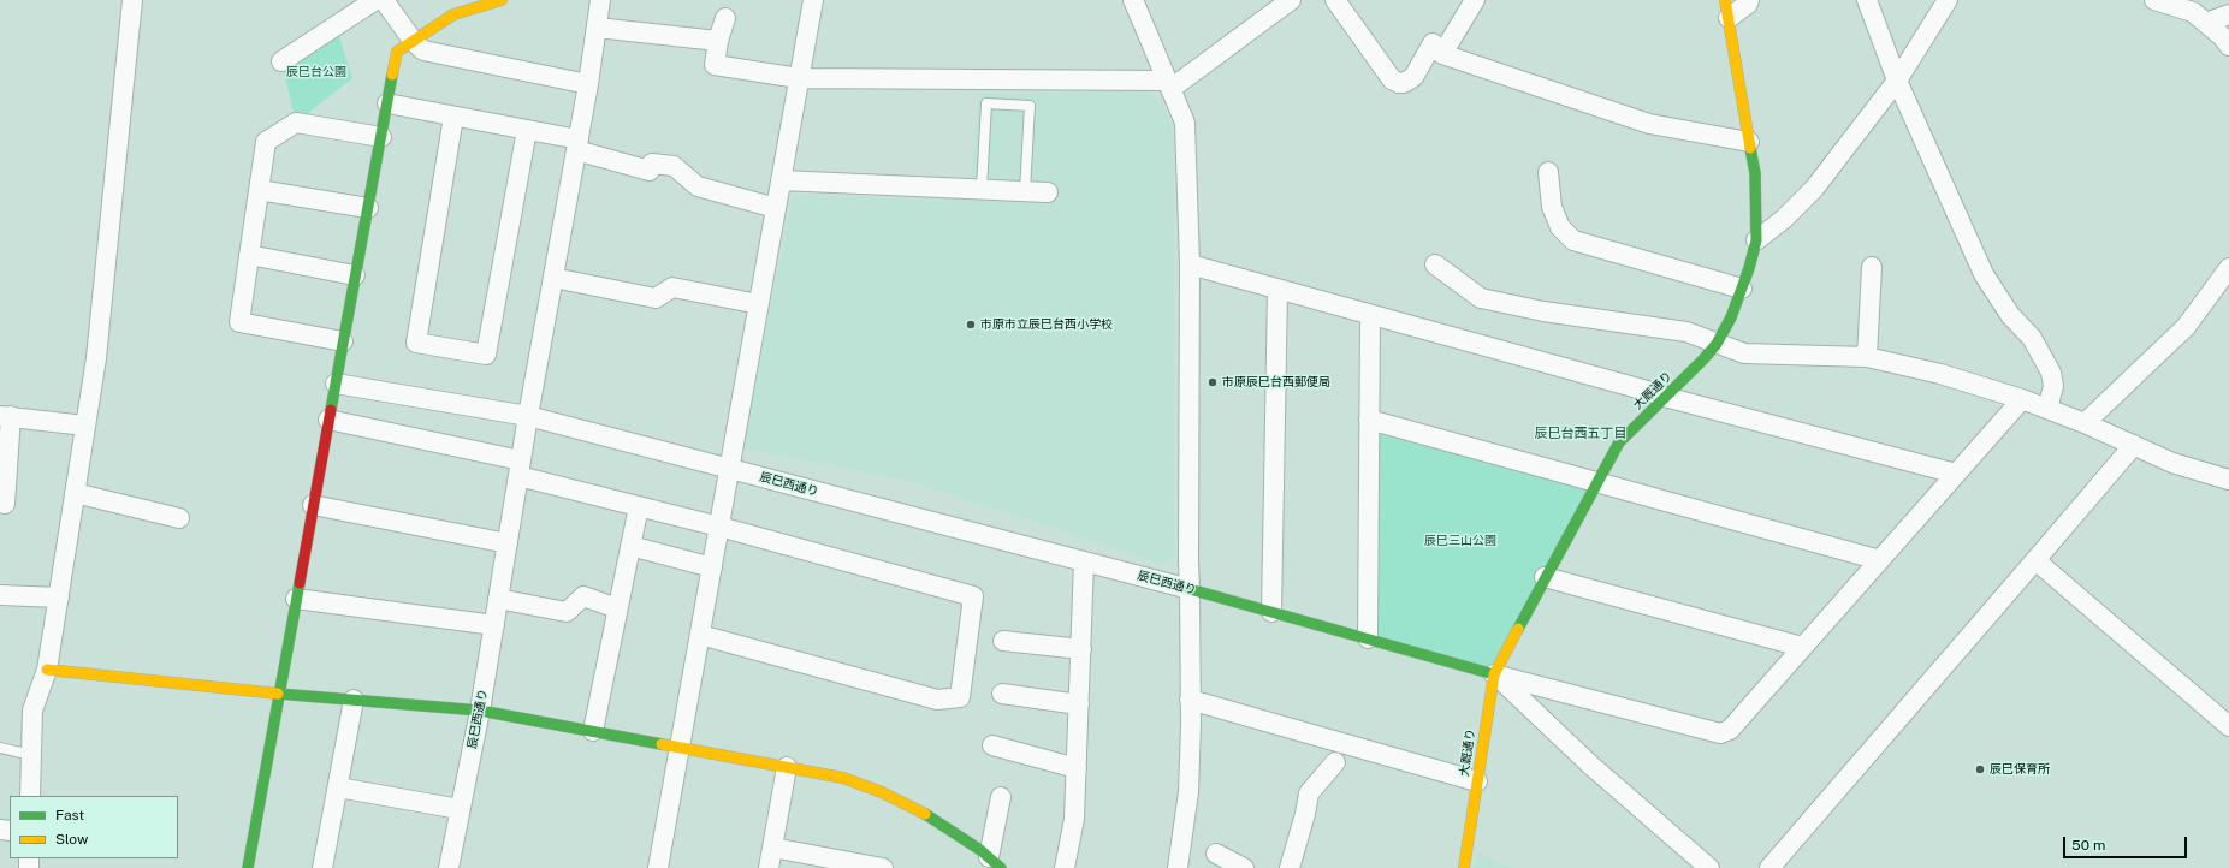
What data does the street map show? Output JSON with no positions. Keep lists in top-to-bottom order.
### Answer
{
  "streets": {
    "street": ["大厩通り", "辰巳西通り"]
  },
  "crossings": [
    ["大厩通り", "辰巳西通り"]
  ],
  "districts": ["辰巳台西五丁目"],
  "parks": ["辰巳台公園", "辰巳三山公園"],
  "places": ["市原市立辰巳台西小学校", "市原辰巳台西郵便局", "辰巳保育所"],
  "legend": ["Fast", "Slow"],
  "scale_bar": "50 m"
}
